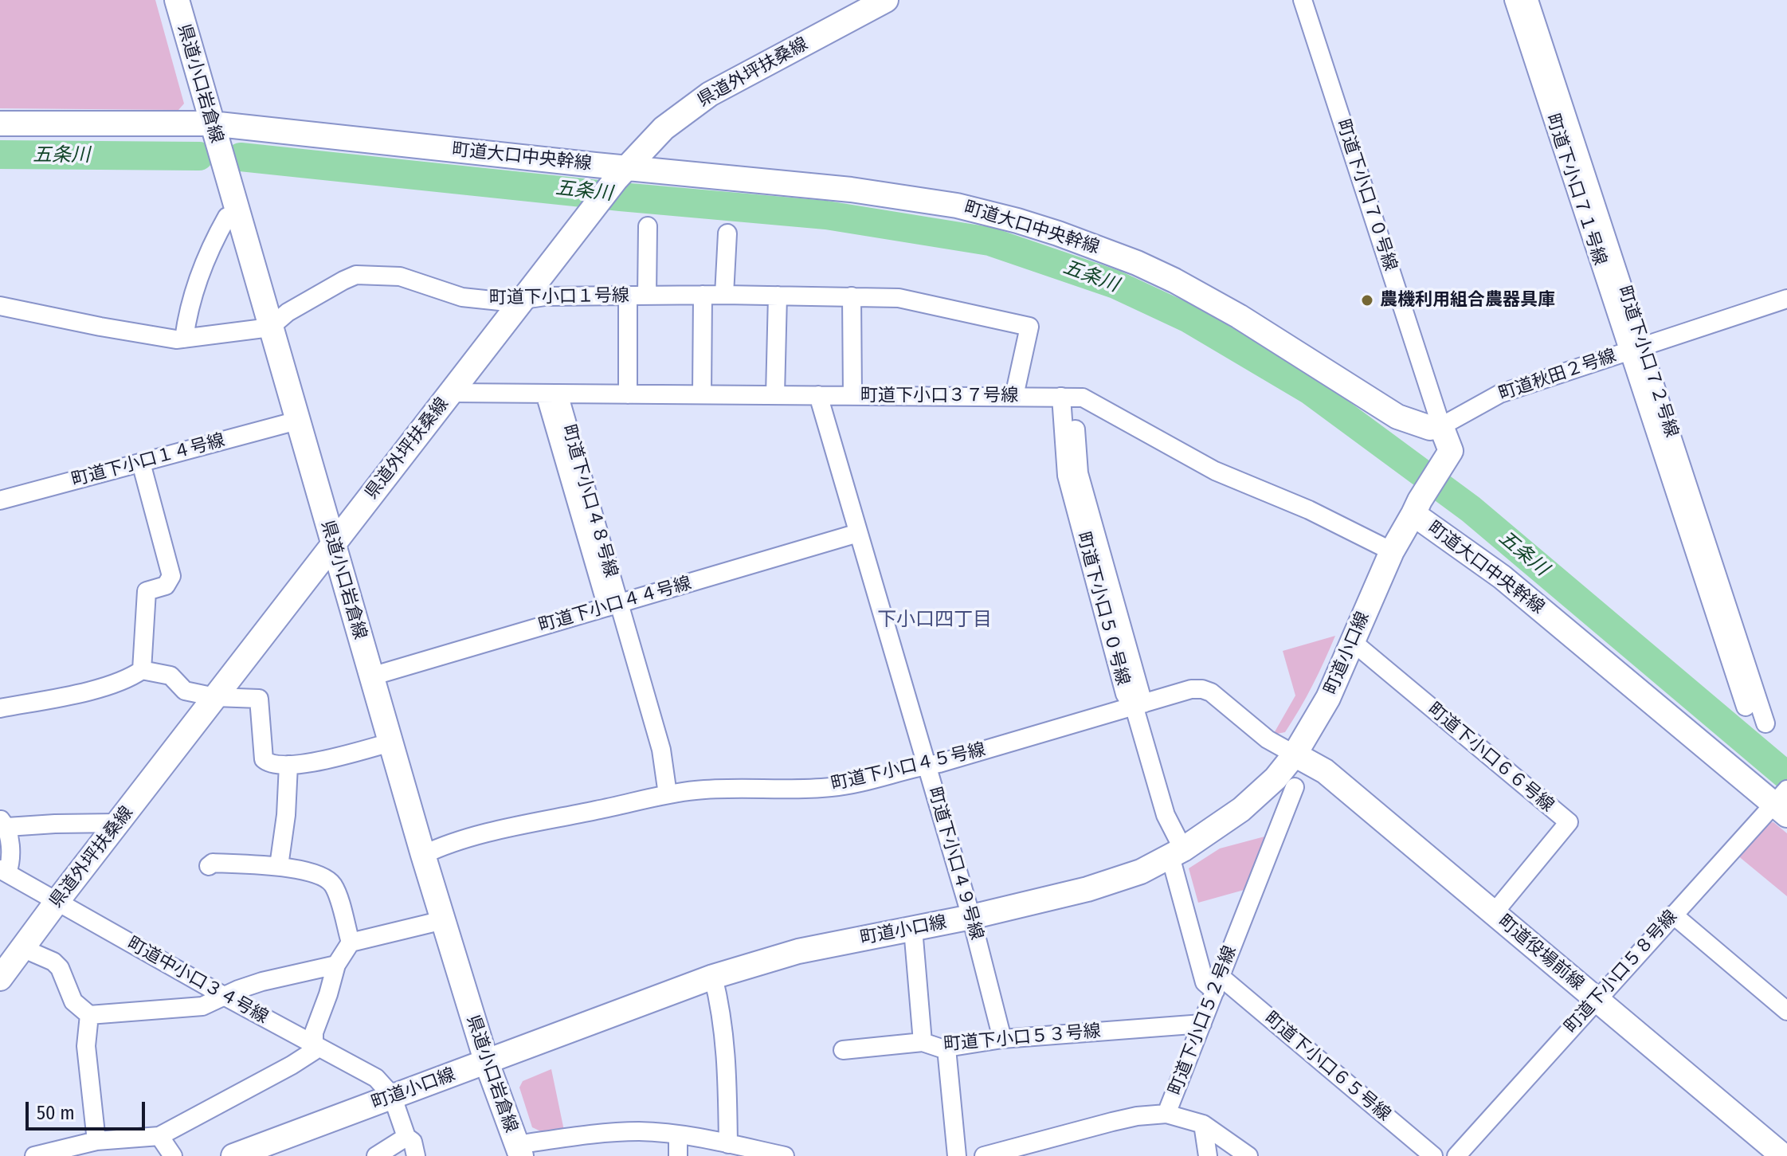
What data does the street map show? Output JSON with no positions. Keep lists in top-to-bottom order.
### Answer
{
  "streets": {
    "street": [
      "県道外坪扶桑線",
      "県道小口岩倉線",
      "町道大口中央幹線",
      "町道下小口７１号線",
      "町道下小口７０号線",
      "町道下小口１号線",
      "町道下小口７２号線",
      "町道秋田２号線",
      "町道下小口３７号線",
      "町道下小口１４号線",
      "町道下小口４４号線",
      "町道下小口５０号線",
      "町道小口線",
      "町道下小口６６号線",
      "町道下小口４５号線",
      "町道下小口４９号線",
      "町道役場前線",
      "町道下小口５８号線",
      "町道中小口３４号線",
      "町道下小口５２号線",
      "町道下小口５３号線",
      "町道下小口６５号線"
    ]
  },
  "crossings": [
    ["県道外坪扶桑線", "県道小口岩倉線"],
    ["県道外坪扶桑線", "町道大口中央幹線"],
    ["県道外坪扶桑線", "町道下小口１号線"],
    ["県道外坪扶桑線", "町道下小口３７号線"],
    ["県道外坪扶桑線", "町道中小口３４号線"],
    ["県道小口岩倉線", "町道大口中央幹線"],
    ["県道小口岩倉線", "町道下小口１号線"],
    ["県道小口岩倉線", "町道下小口１４号線"],
    ["県道小口岩倉線", "町道下小口４４号線"],
    ["県道小口岩倉線", "町道小口線"],
    ["県道小口岩倉線", "町道下小口４５号線"],
    ["町道大口中央幹線", "町道下小口７０号線"],
    ["町道大口中央幹線", "町道秋田２号線"],
    ["町道大口中央幹線", "町道小口線"],
    ["町道大口中央幹線", "町道下小口５８号線"],
    ["町道下小口７１号線", "町道下小口７２号線"],
    ["町道下小口７１号線", "町道秋田２号線"],
    ["町道下小口７０号線", "町道秋田２号線"],
    ["町道下小口１号線", "町道下小口３７号線"],
    ["町道下小口７２号線", "町道秋田２号線"],
    ["町道下小口３７号線", "町道下小口５０号線"],
    ["町道下小口３７号線", "町道小口線"],
    ["町道下小口３７号線", "町道下小口４９号線"],
    ["町道下小口４４号線", "町道下小口４９号線"],
    ["町道下小口５０号線", "町道小口線"],
    ["町道下小口５０号線", "町道下小口４５号線"],
    ["町道下小口５０号線", "町道下小口５２号線"],
    ["町道下小口５０号線", "町道下小口６５号線"],
    ["町道小口線", "町道下小口６６号線"],
    ["町道小口線", "町道下小口４５号線"],
    ["町道小口線", "町道下小口４９号線"],
    ["町道小口線", "町道役場前線"],
    ["町道小口線", "町道中小口３４号線"],
    ["町道下小口６６号線", "町道役場前線"],
    ["町道下小口４５号線", "町道下小口４９号線"],
    ["町道下小口４５号線", "町道役場前線"],
    ["町道下小口４９号線", "町道下小口５３号線"],
    ["町道役場前線", "町道下小口５８号線"],
    ["町道下小口５２号線", "町道下小口５３号線"],
    ["町道下小口５２号線", "町道下小口６５号線"]
  ],
  "districts": ["下小口四丁目"],
  "water": ["五条川"],
  "places": ["農機利用組合農器具庫"],
  "scale_bar": "50 m"
}
